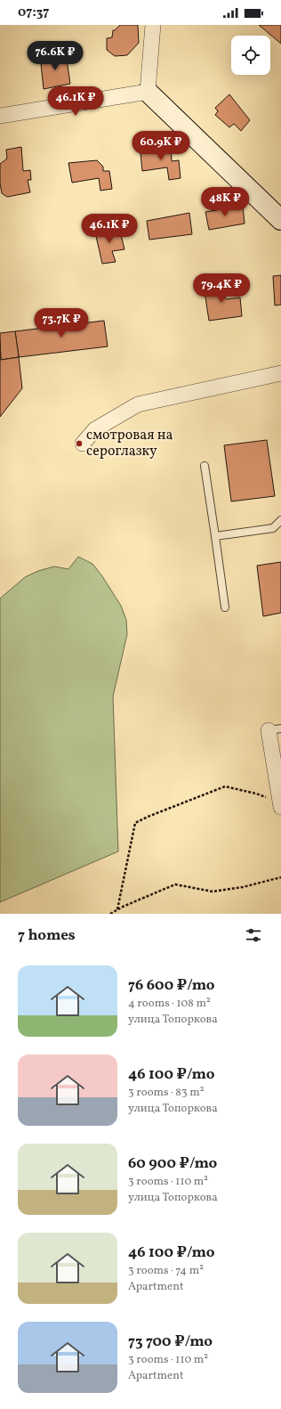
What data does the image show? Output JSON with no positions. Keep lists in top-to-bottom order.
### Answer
{
  "places": ["смотровая на сероглазку"],
  "page": {
    "status": "07:37",
    "price": [
      "76.6K ₽",
      "46.1K ₽",
      "60.9K ₽",
      "48K ₽",
      "46.1K ₽",
      "79.4K ₽",
      "73.7K ₽"
    ],
    "heading": "7 homes",
    "list": [
      {
        "name": "76 600 ₽/mo",
        "note": "4 rooms · 108 m² · улица Топоркова"
      },
      {
        "name": "46 100 ₽/mo",
        "note": "3 rooms · 83 m² · улица Топоркова"
      },
      {
        "name": "60 900 ₽/mo",
        "note": "3 rooms · 110 m² · улица Топоркова"
      },
      {
        "name": "46 100 ₽/mo",
        "note": "3 rooms · 74 m² · Apartment"
      },
      {
        "name": "73 700 ₽/mo",
        "note": "3 rooms · 110 m² · Apartment"
      }
    ]
  }
}
